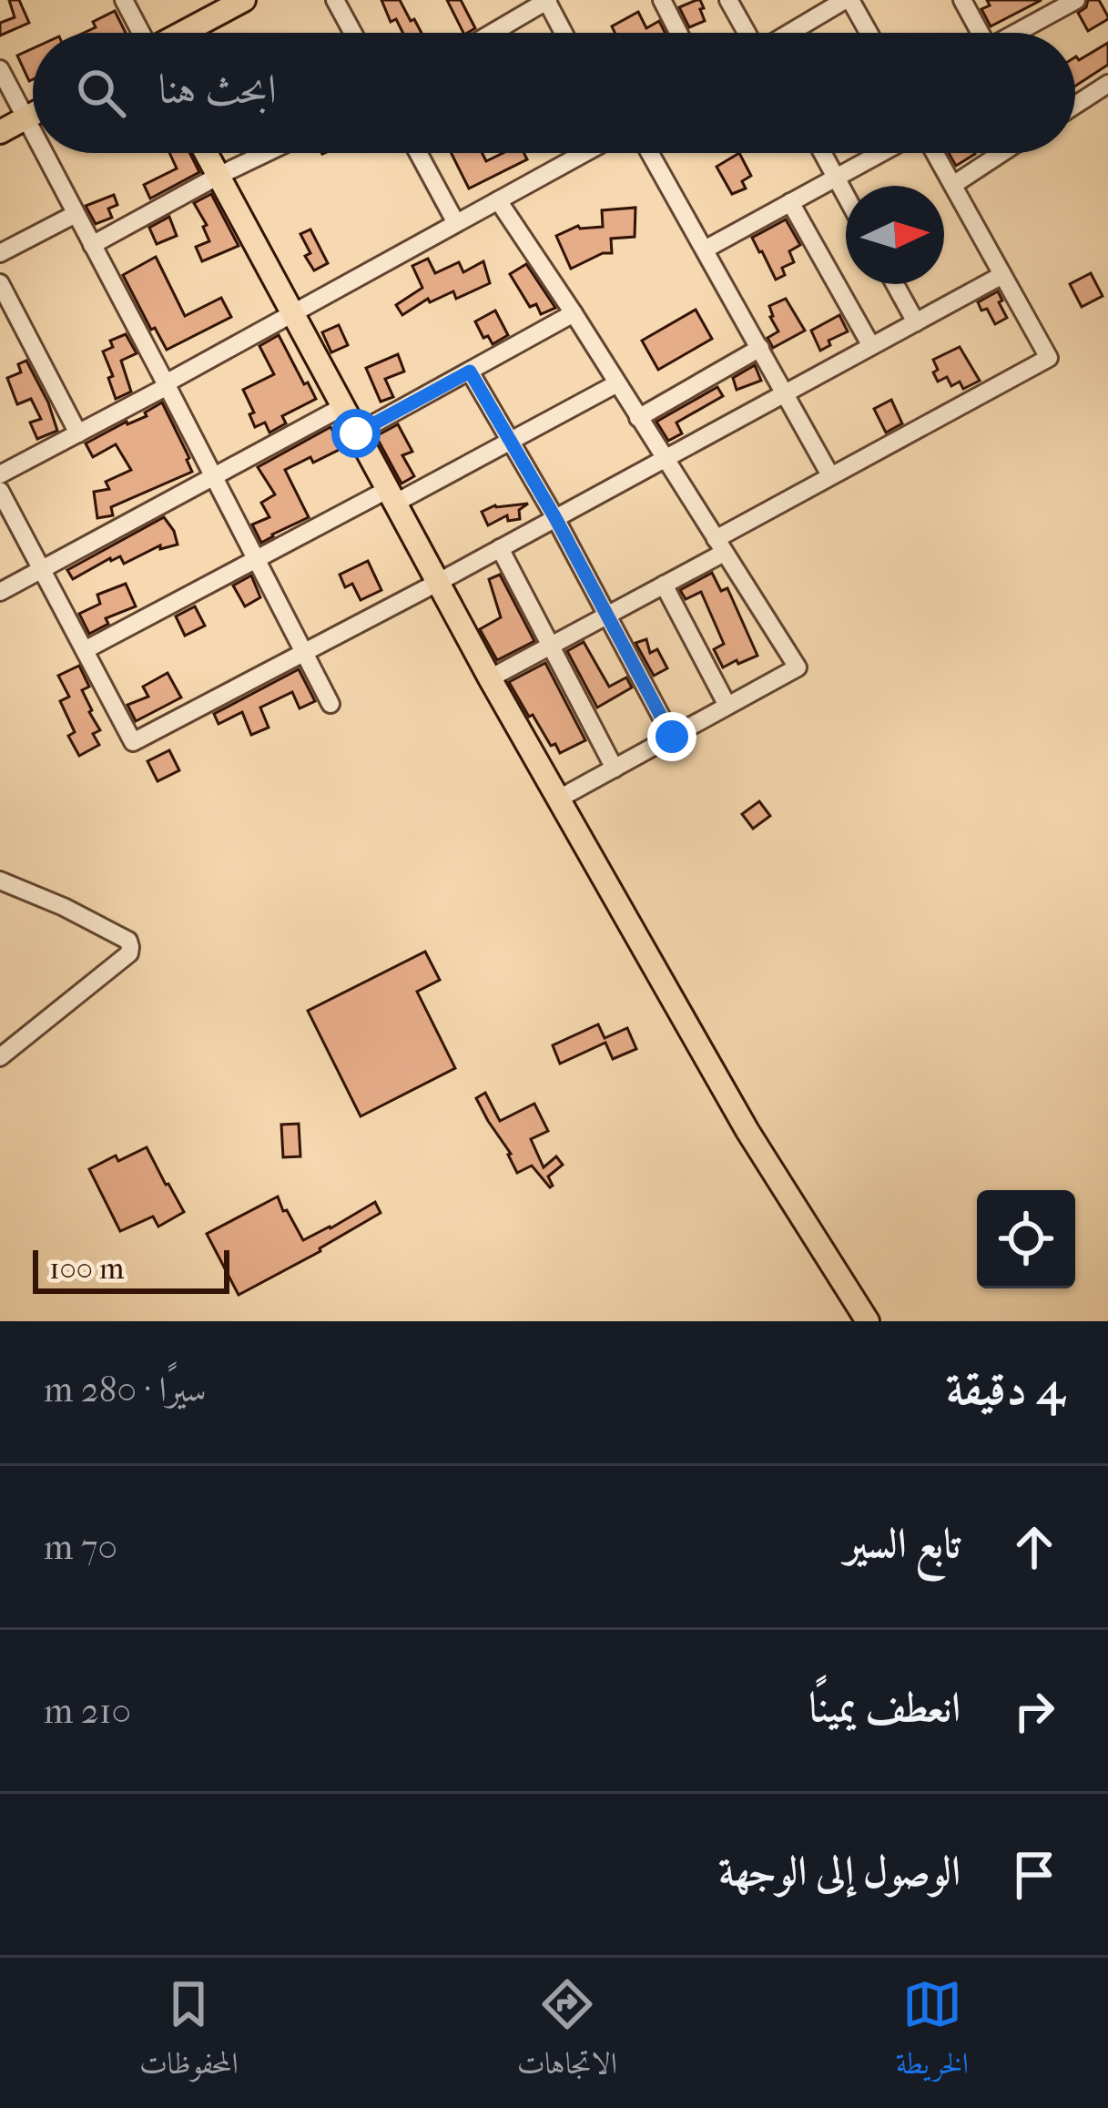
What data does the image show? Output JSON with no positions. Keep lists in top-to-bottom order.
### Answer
{
  "scale_bar": "100 m",
  "north": "right",
  "page": {
    "search": "ابحث هنا",
    "scale": "100 m",
    "heading": ["4 دقيقة", "سيرًا · 280 m"],
    "list": [
      ["تابع السير", "70 m"],
      ["انعطف يمينًا", "210 m"],
      "الوصول إلى الوجهة"
    ],
    "nav": ["الخريطة", "الاتجاهات", "المحفوظات"]
  }
}
